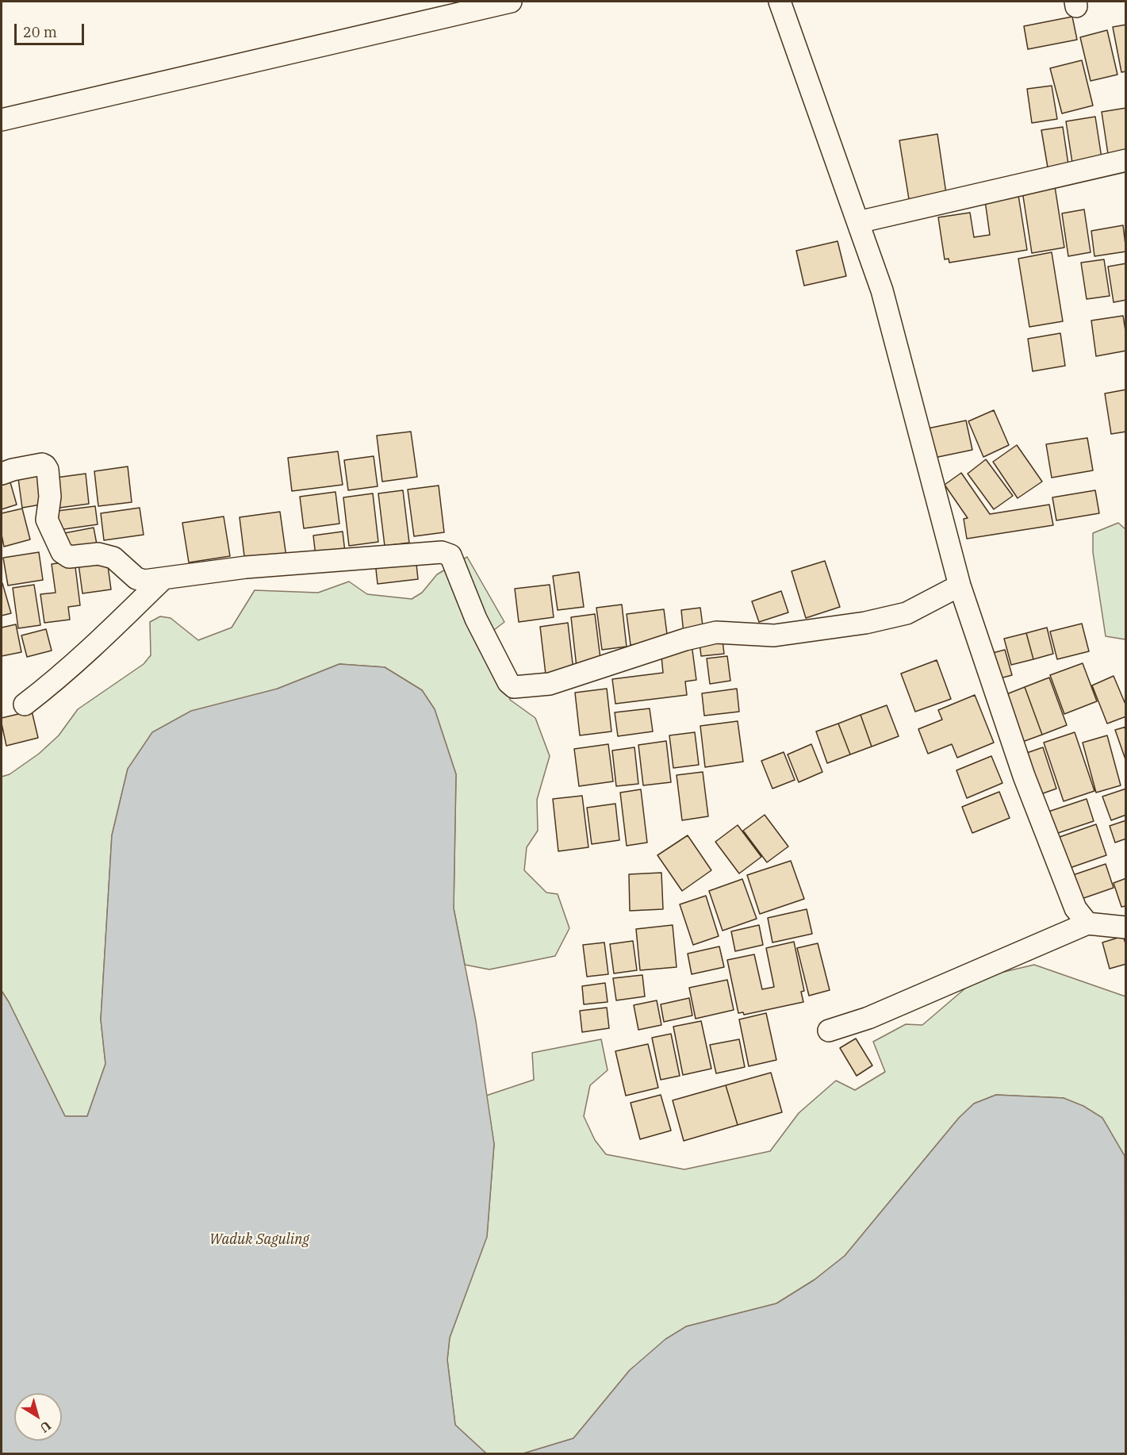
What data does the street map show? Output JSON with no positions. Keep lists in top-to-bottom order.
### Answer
{
  "water": ["Waduk Saguling"],
  "scale_bar": "20 m",
  "north": "bottom right"
}
